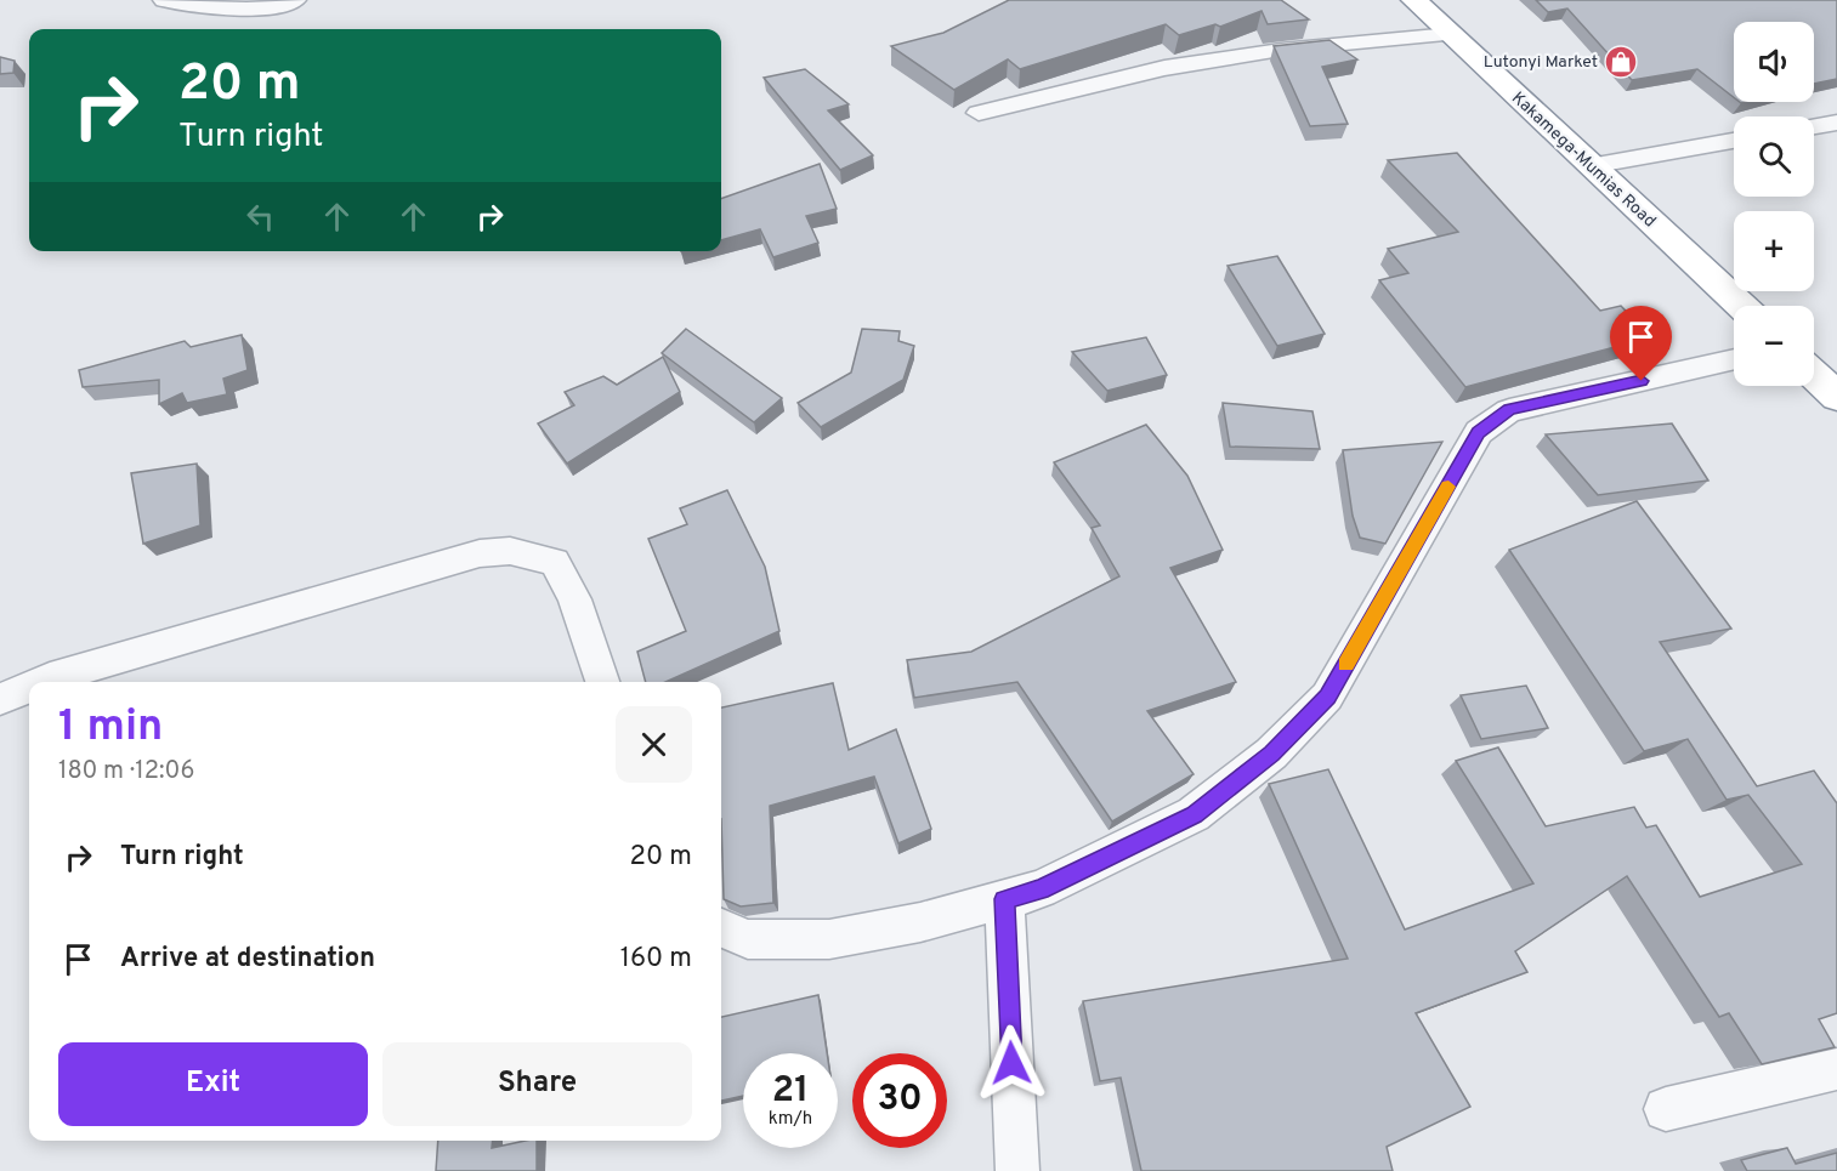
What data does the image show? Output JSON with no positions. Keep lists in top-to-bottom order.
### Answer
{
  "streets": {
    "highway": ["Kakamega-Mumias Road"]
  },
  "places": {
    "shop": ["Lutonyi Market"]
  },
  "page": {
    "map_buttons": ["+", "−"],
    "turn": ["20 m", "Turn right"],
    "heading": ["1 min", "180 m · 12:06"],
    "list": [
      {
        "name": "Turn right",
        "value": "20 m"
      },
      {
        "name": "Arrive at destination",
        "value": "160 m"
      }
    ],
    "buttons": ["Exit", "Share"],
    "speed": "21 km/h",
    "limit": "30"
  }
}
